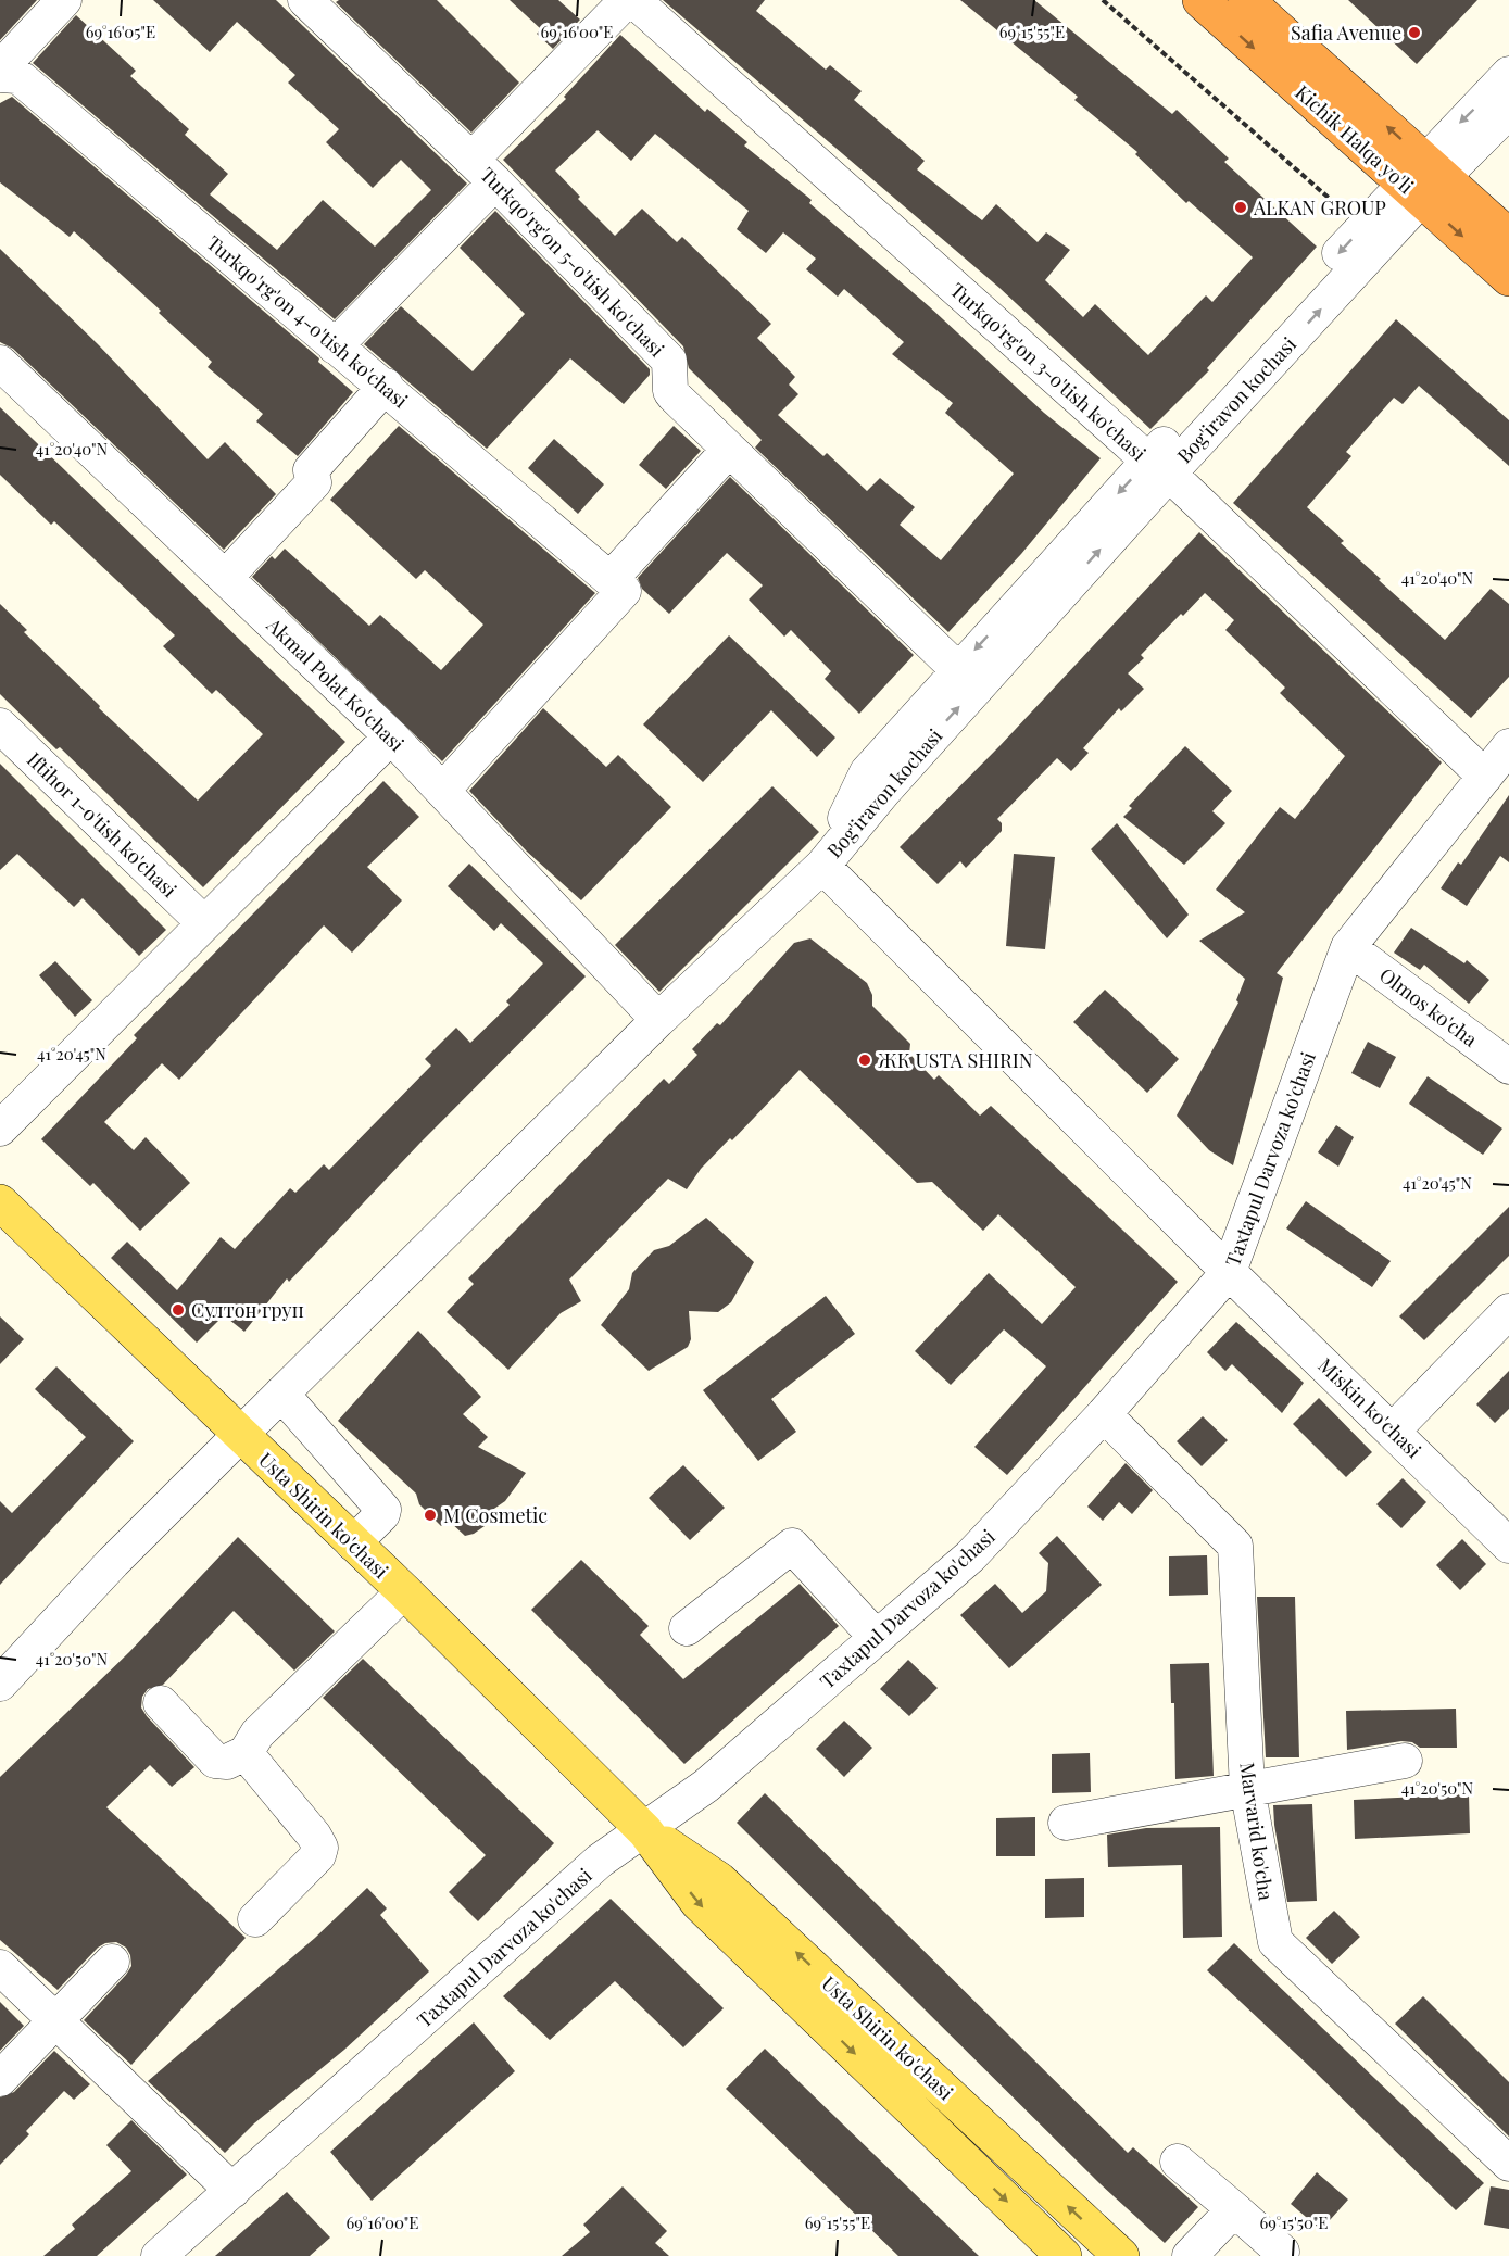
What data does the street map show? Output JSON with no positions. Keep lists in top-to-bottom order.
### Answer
{
  "streets": {
    "highway": ["Kichik Halqa yo'li"],
    "main road": ["Usta Shirin ko'chasi"],
    "street": [
      "Turkqo'rg'on 5-o'tish ko'chasi",
      "Turkqo'rg'on 4-o'tish ko'chasi",
      "Turkqo'rg'on 3-o'tish ko'chasi",
      "Bog'iravon kochasi",
      "Akmal Polat Ko'chasi",
      "Iftihor 1-o'tish ko'chasi",
      "Olmos ko'cha",
      "Taxtapul Darvoza ko'chasi",
      "Miskin ko'chasi",
      "Marvarid ko'cha"
    ]
  },
  "crossings": [
    ["Kichik Halqa yo'li", "Bog'iravon kochasi"],
    ["Turkqo'rg'on 5-o'tish ko'chasi", "Bog'iravon kochasi"],
    ["Turkqo'rg'on 3-o'tish ko'chasi", "Bog'iravon kochasi"],
    ["Turkqo'rg'on 3-o'tish ko'chasi", "Taxtapul Darvoza ko'chasi"],
    ["Bog'iravon kochasi", "Miskin ko'chasi"],
    ["Olmos ko'cha", "Taxtapul Darvoza ko'chasi"],
    ["Taxtapul Darvoza ko'chasi", "Miskin ko'chasi"],
    ["Taxtapul Darvoza ko'chasi", "Usta Shirin ko'chasi"],
    ["Taxtapul Darvoza ko'chasi", "Marvarid ko'cha"]
  ],
  "places": [
    "Safia Avenue",
    "ALKAN GROUP",
    "ЖК USTA SHIRIN",
    "Султон груп",
    "M Cosmetic"
  ],
  "coordinates": [
    "69°16'05\"E",
    "69°16'00\"E",
    "69°15'55\"E",
    "41°20'40\"N",
    "41°20'45\"N",
    "41°20'50\"N",
    "69°15'50\"E"
  ]
}
